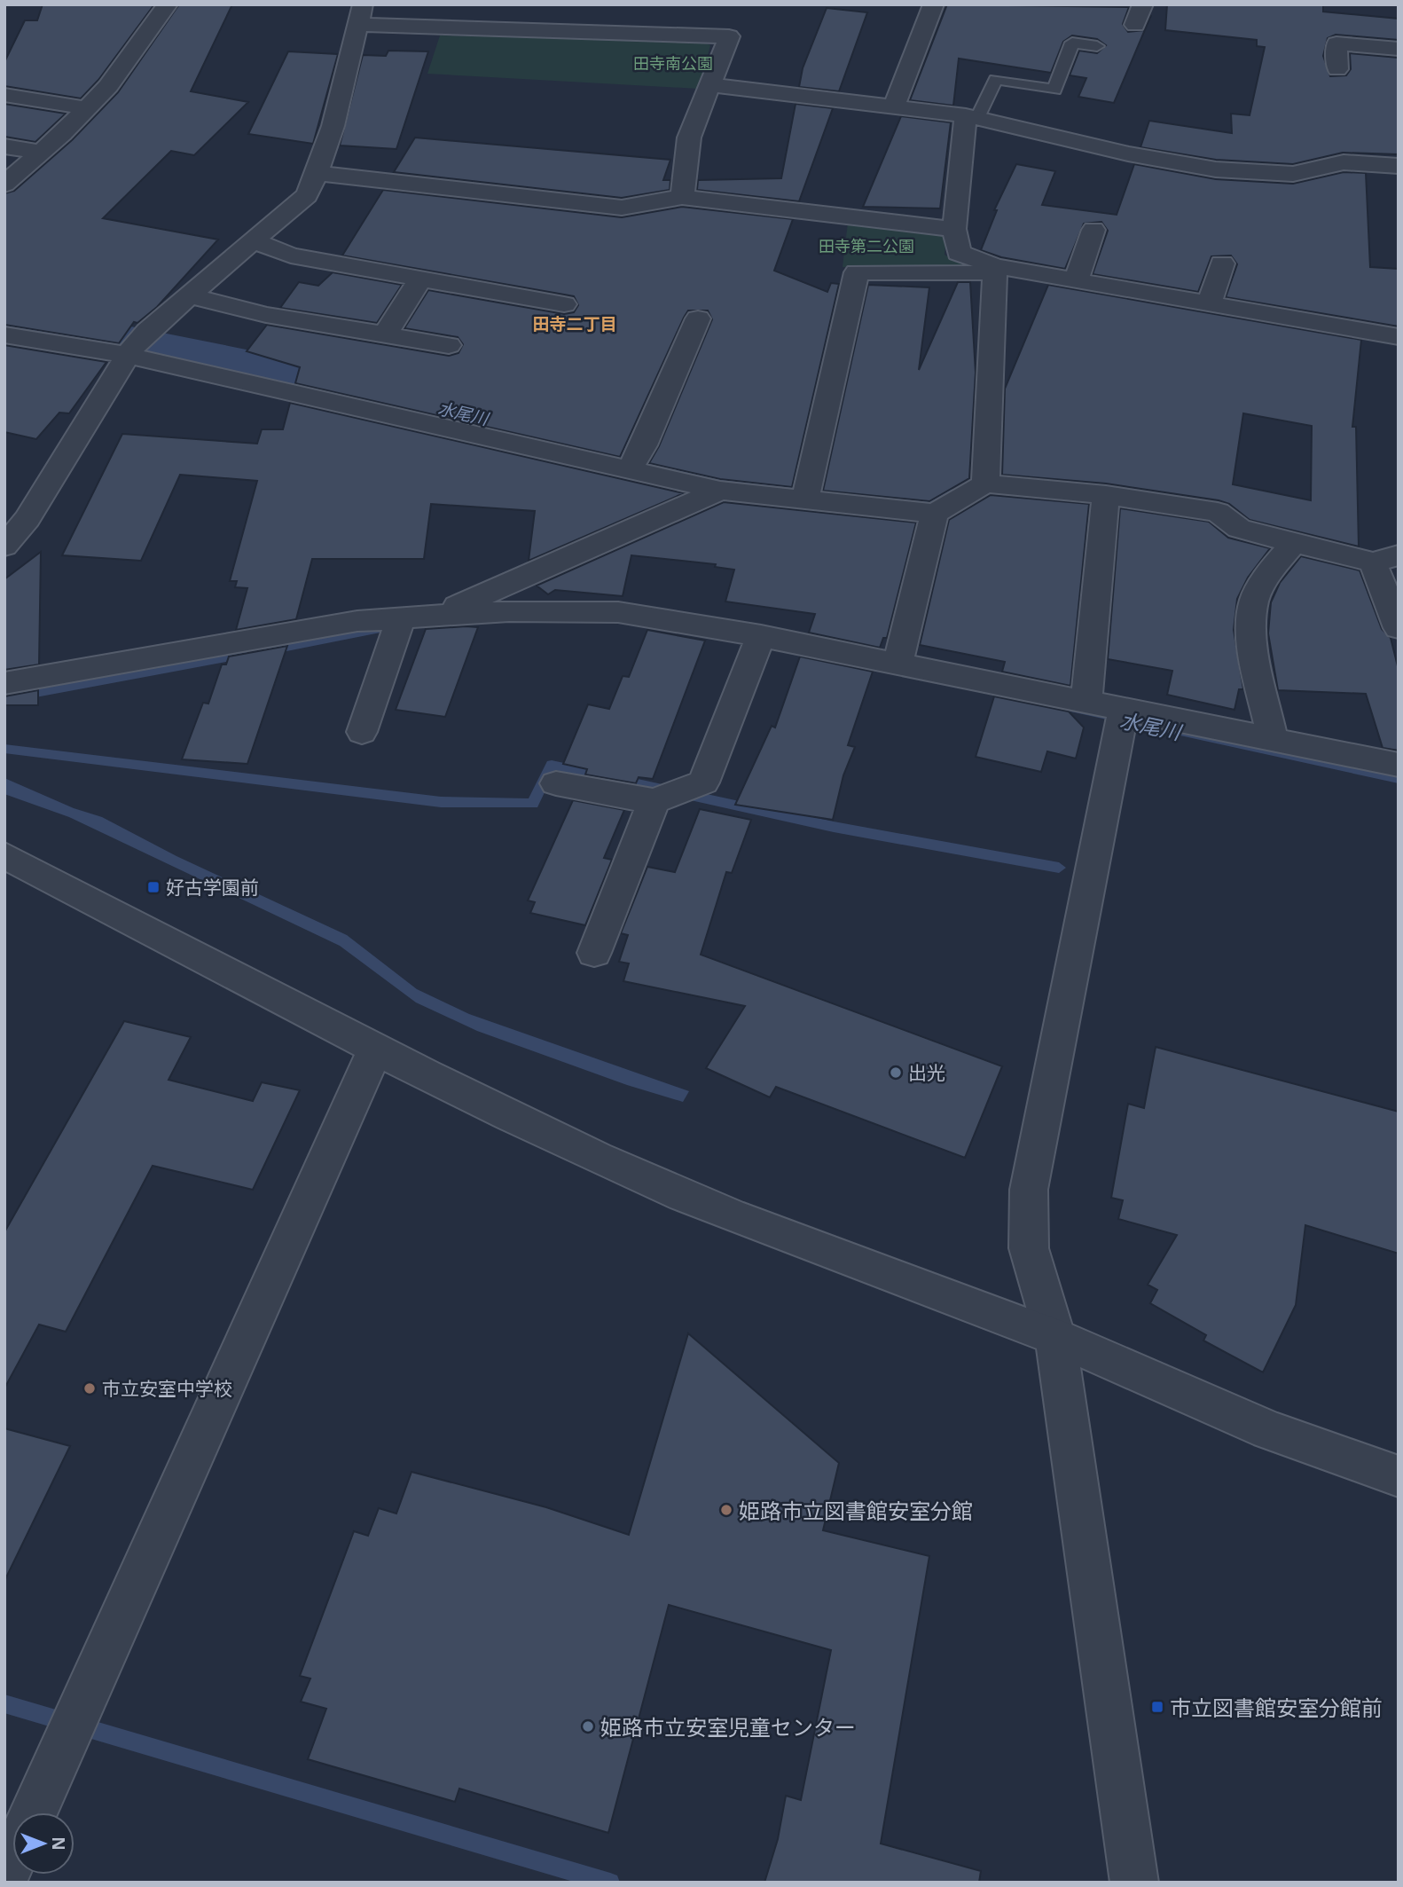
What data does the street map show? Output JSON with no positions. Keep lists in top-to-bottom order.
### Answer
{
  "districts": ["田寺二丁目"],
  "water": ["水尾川"],
  "parks": ["田寺南公園", "田寺第二公園"],
  "places": {
    "transit": ["好古学園前", "市立図書館安室分館前"],
    "other": [
      "出光",
      "市立安室中学校",
      "姫路市立図書館安室分館",
      "姫路市立安室児童センター"
    ]
  },
  "north": "right"
}
